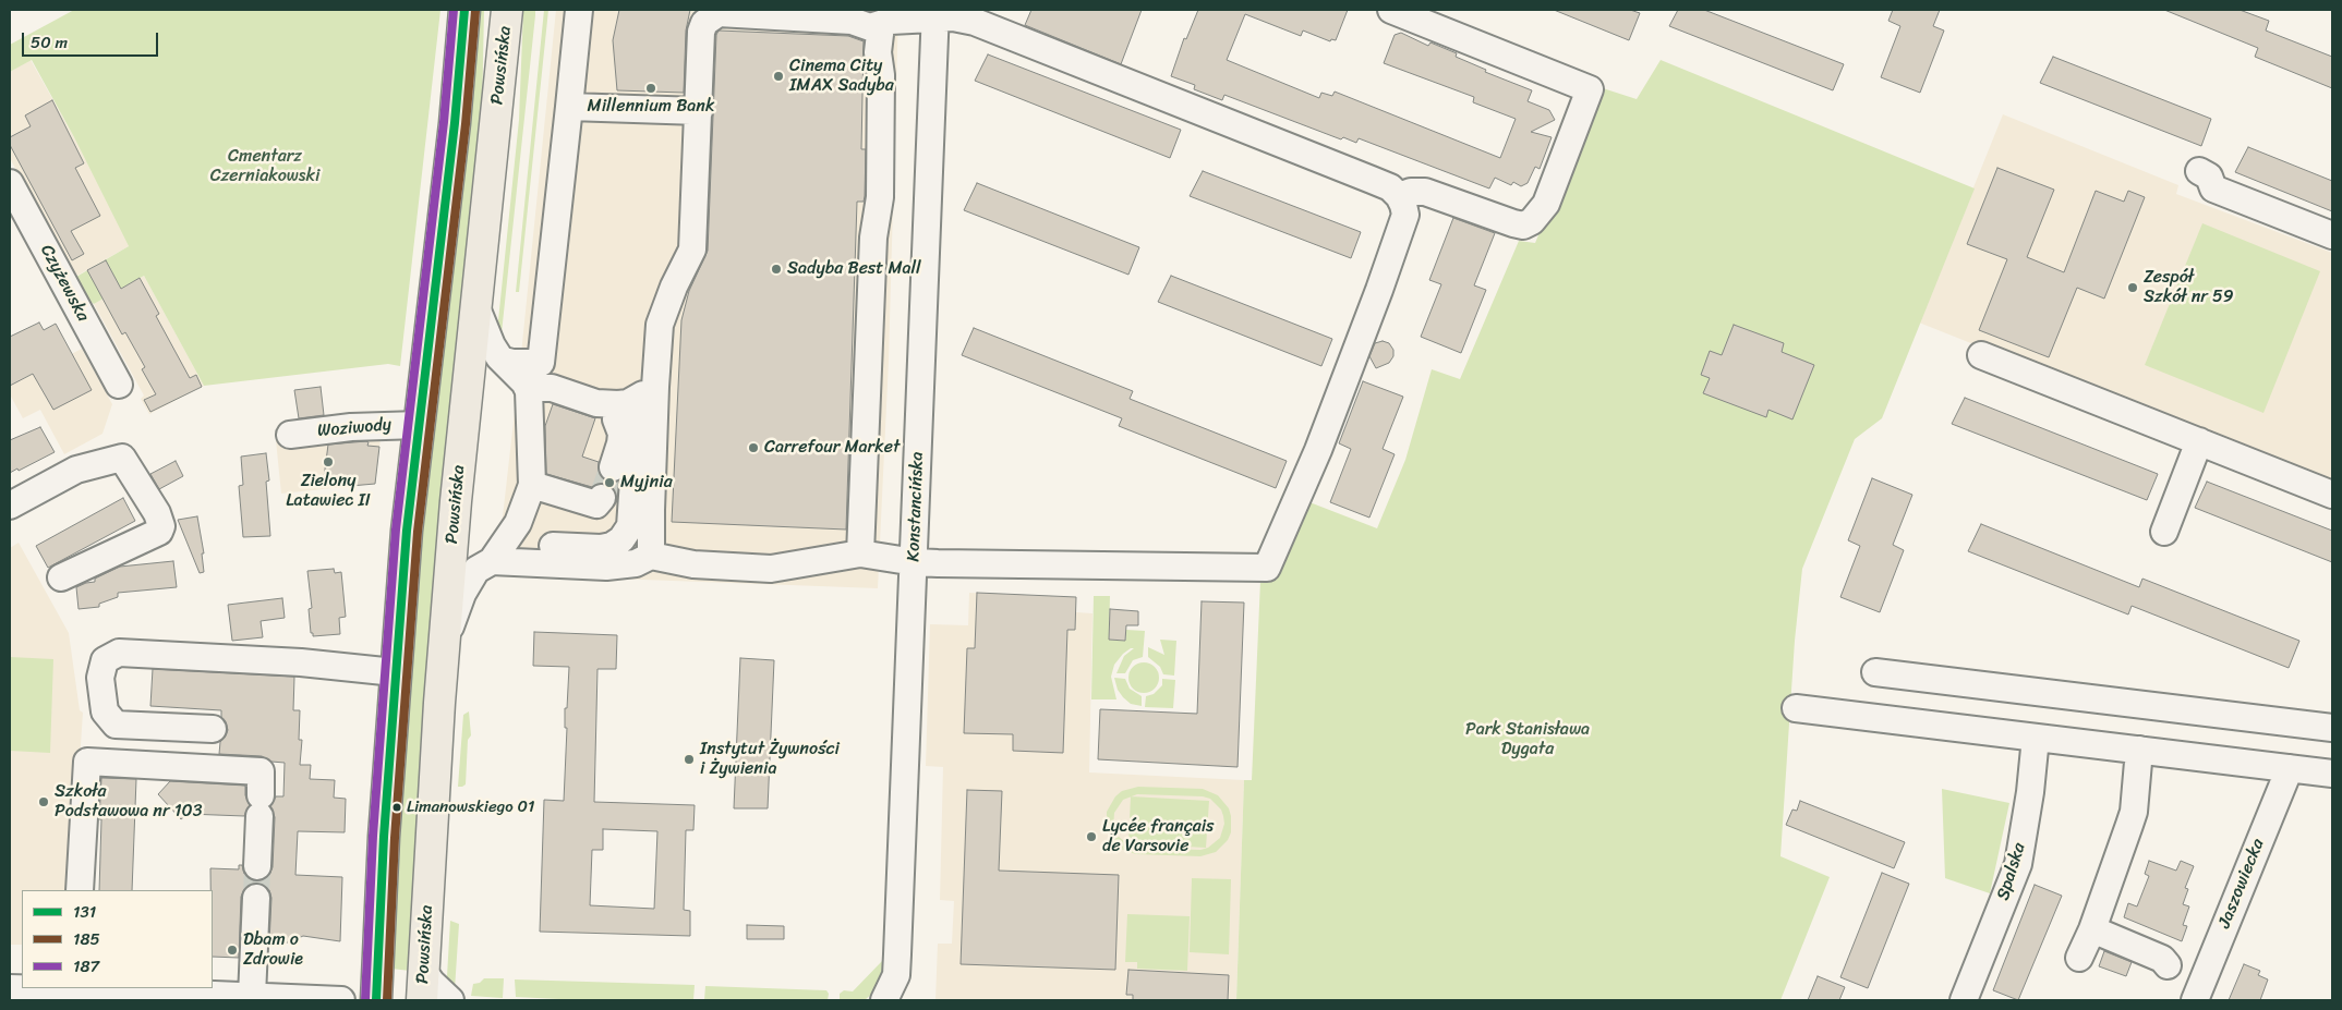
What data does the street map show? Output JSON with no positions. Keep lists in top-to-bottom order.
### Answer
{
  "streets": {
    "main road": ["Powsińska"],
    "street": [
      "Czyżewska",
      "Woziwody",
      "Konstancińska",
      "Spalska",
      "Jaszowiecka"
    ]
  },
  "parks": ["Cmentarz Czerniakowski", "Park Stanisława Dygata"],
  "places": [
    "Cinema City IMAX Sadyba",
    "Millennium Bank",
    "Sadyba Best Mall",
    "Zespół Szkół nr 59",
    "Carrefour Market",
    "Zielony Latawiec II",
    "Myjnia",
    "Instytut Żywności i Żywienia",
    "Szkoła Podstawowa nr 103",
    "Limanowskiego 01",
    "Lycée français de Varsovie",
    "Dbam o Zdrowie"
  ],
  "lines": ["transit line 131", "transit line 187", "transit line 185"],
  "legend": ["131", "185", "187"],
  "scale_bar": "50 m"
}
